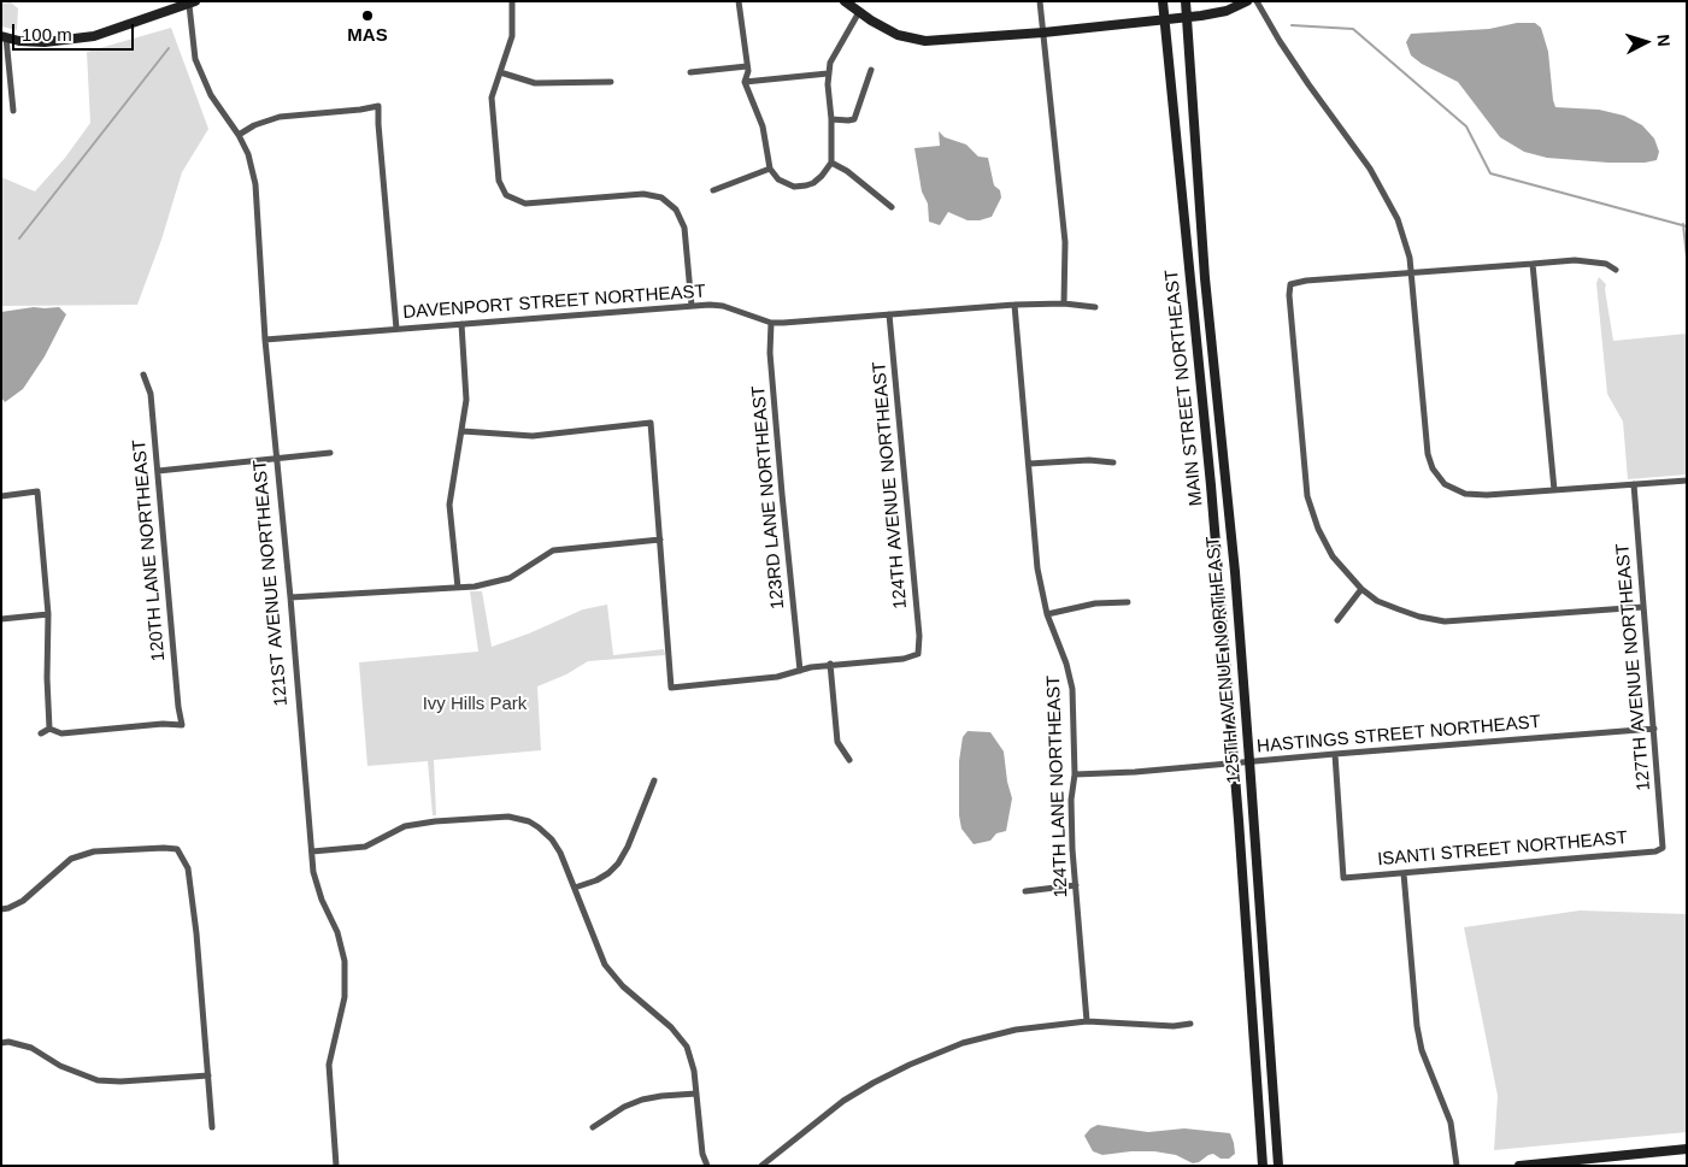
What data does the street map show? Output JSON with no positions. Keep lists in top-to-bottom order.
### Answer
{
  "streets": {
    "main road": ["MAIN STREET NORTHEAST", "125TH AVENUE NORTHEAST"],
    "street": [
      "DAVENPORT STREET NORTHEAST",
      "124TH AVENUE NORTHEAST",
      "123RD LANE NORTHEAST",
      "120TH LANE NORTHEAST",
      "121ST AVENUE NORTHEAST",
      "127TH AVENUE NORTHEAST",
      "HASTINGS STREET NORTHEAST",
      "124TH LANE NORTHEAST",
      "ISANTI STREET NORTHEAST"
    ]
  },
  "crossings": [
    ["DAVENPORT STREET NORTHEAST", "124TH AVENUE NORTHEAST"],
    ["DAVENPORT STREET NORTHEAST", "123RD LANE NORTHEAST"],
    ["DAVENPORT STREET NORTHEAST", "121ST AVENUE NORTHEAST"],
    ["DAVENPORT STREET NORTHEAST", "124TH LANE NORTHEAST"],
    ["MAIN STREET NORTHEAST", "HASTINGS STREET NORTHEAST"],
    ["125TH AVENUE NORTHEAST", "HASTINGS STREET NORTHEAST"],
    ["127TH AVENUE NORTHEAST", "HASTINGS STREET NORTHEAST"],
    ["127TH AVENUE NORTHEAST", "ISANTI STREET NORTHEAST"],
    ["HASTINGS STREET NORTHEAST", "124TH LANE NORTHEAST"],
    ["HASTINGS STREET NORTHEAST", "ISANTI STREET NORTHEAST"]
  ],
  "parks": ["Ivy Hills Park"],
  "places": ["MAS"],
  "scale_bar": "100 m",
  "north": "right"
}
